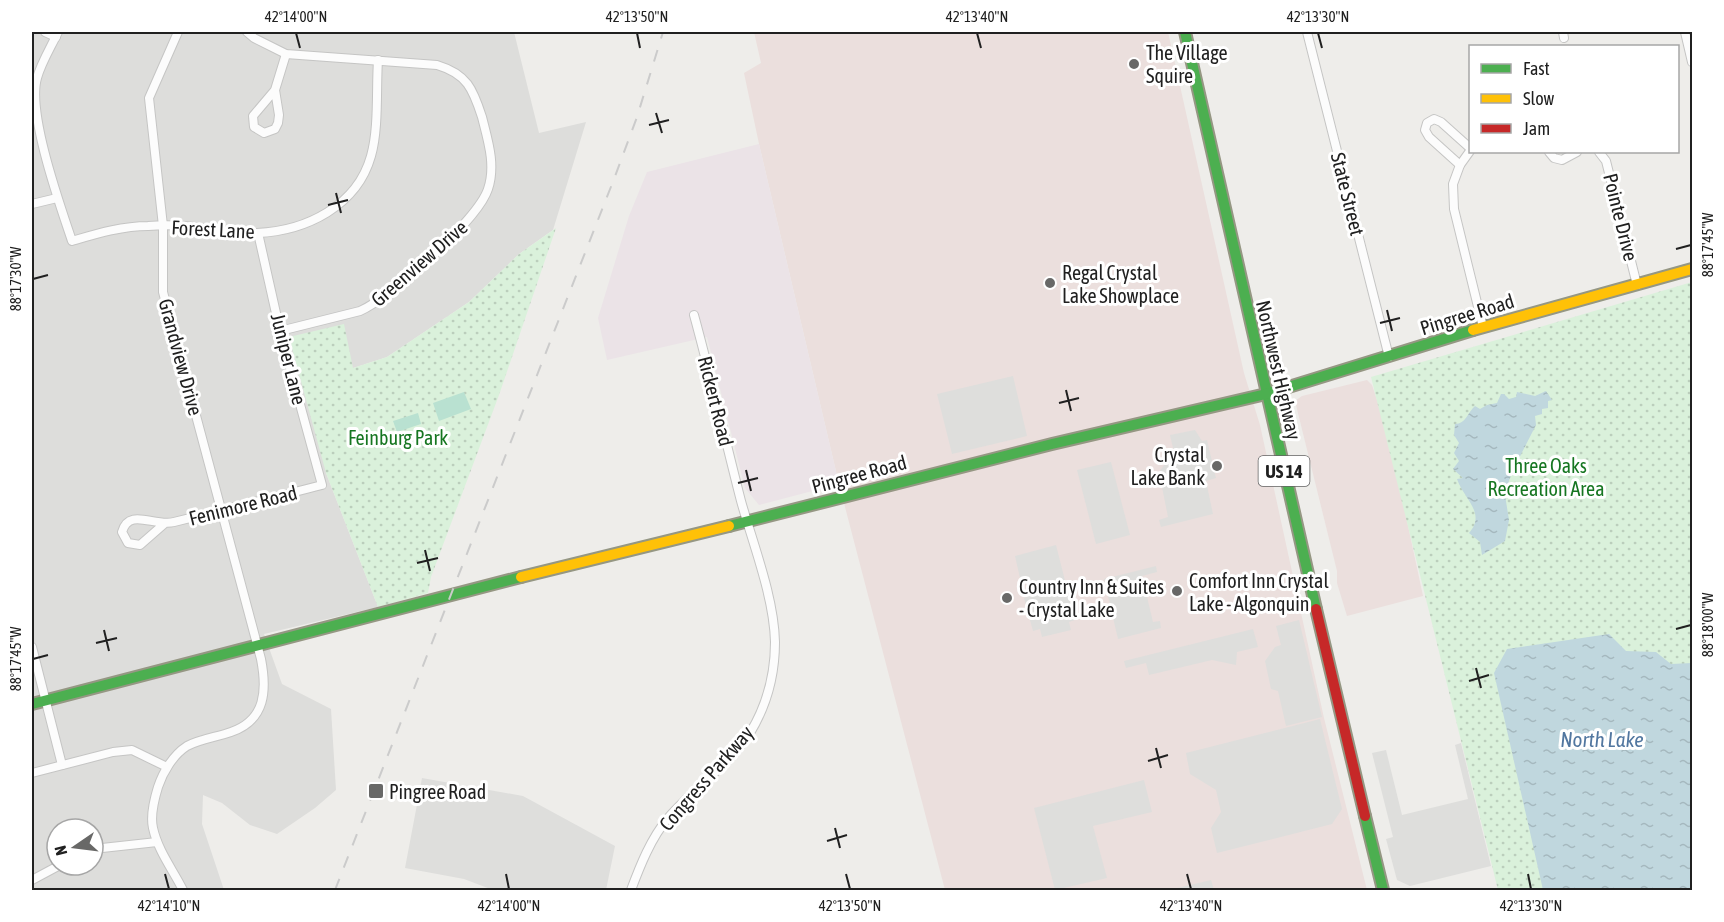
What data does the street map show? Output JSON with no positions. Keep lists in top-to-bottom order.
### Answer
{
  "streets": {
    "street": [
      "State Street",
      "Pointe Drive",
      "Forest Lane",
      "Greenview Drive",
      "Pingree Road",
      "Grandview Drive",
      "Juniper Lane",
      "Northwest Highway",
      "Rickert Road",
      "US 14",
      "Fenimore Road",
      "Congress Parkway"
    ]
  },
  "crossings": [
    ["State Street", "Pingree Road"],
    ["Pointe Drive", "Pingree Road"],
    ["Forest Lane", "Greenview Drive"],
    ["Forest Lane", "Grandview Drive"],
    ["Forest Lane", "Juniper Lane"],
    ["Greenview Drive", "Juniper Lane"],
    ["Pingree Road", "Grandview Drive"],
    ["Pingree Road", "Northwest Highway"],
    ["Pingree Road", "Rickert Road"],
    ["Pingree Road", "Congress Parkway"],
    ["Grandview Drive", "Fenimore Road"],
    ["Juniper Lane", "Fenimore Road"],
    ["Rickert Road", "Congress Parkway"]
  ],
  "water": ["North Lake"],
  "parks": ["Feinburg Park", "Three Oaks Recreation Area"],
  "places": {
    "other": [
      "The Village Squire",
      "Regal Crystal Lake Showplace",
      "Crystal Lake Bank",
      "Comfort Inn Crystal Lake - Algonquin",
      "Country Inn & Suites - Crystal Lake"
    ],
    "transit": ["Pingree Road"]
  },
  "legend": ["Fast", "Slow", "Jam"],
  "north": "left",
  "coordinates": [
    "42°14'00\"N",
    "42°13'50\"N",
    "42°13'40\"N",
    "42°13'30\"N",
    "88°17'45\"W",
    "88°17'30\"W",
    "88°18'00\"W",
    "42°14'10\"N"
  ]
}
